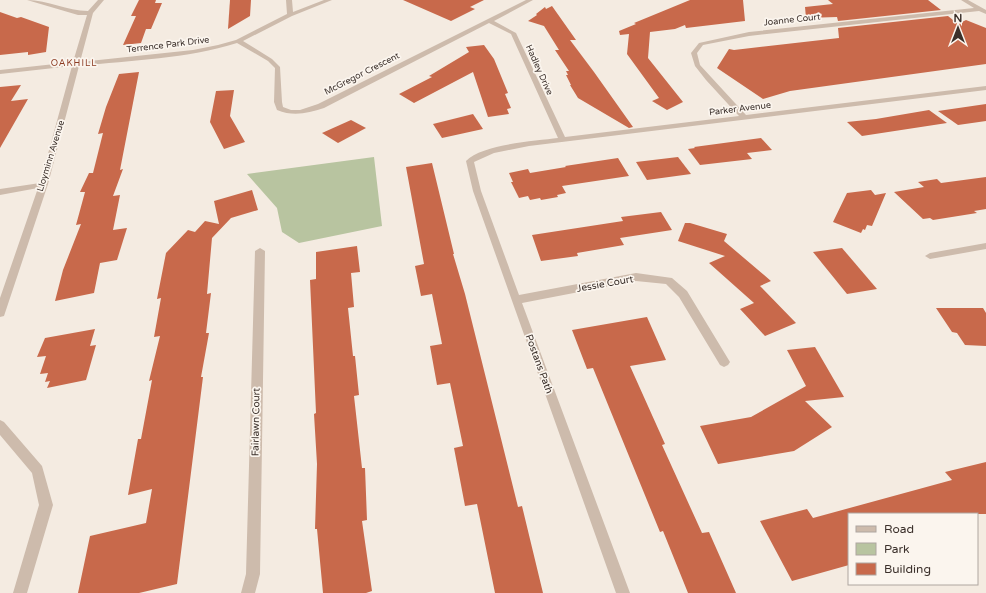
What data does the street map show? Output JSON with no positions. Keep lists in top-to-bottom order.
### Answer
{
  "streets": {
    "street": [
      "Joanne Court",
      "Terrence Park Drive",
      "Hadley Drive",
      "McGregor Crescent",
      "Parker Avenue",
      "Lloyminn Avenue",
      "Jessie Court",
      "Postans Path",
      "Fairlawn Court"
    ]
  },
  "crossings": [
    ["Joanne Court", "Parker Avenue"],
    ["Terrence Park Drive", "McGregor Crescent"],
    ["Terrence Park Drive", "Lloyminn Avenue"],
    ["Hadley Drive", "McGregor Crescent"],
    ["Hadley Drive", "Parker Avenue"],
    ["Parker Avenue", "Postans Path"],
    ["Jessie Court", "Postans Path"]
  ],
  "districts": ["OAKHILL"],
  "legend": ["Road", "Park", "Building"],
  "north": "top"
}
